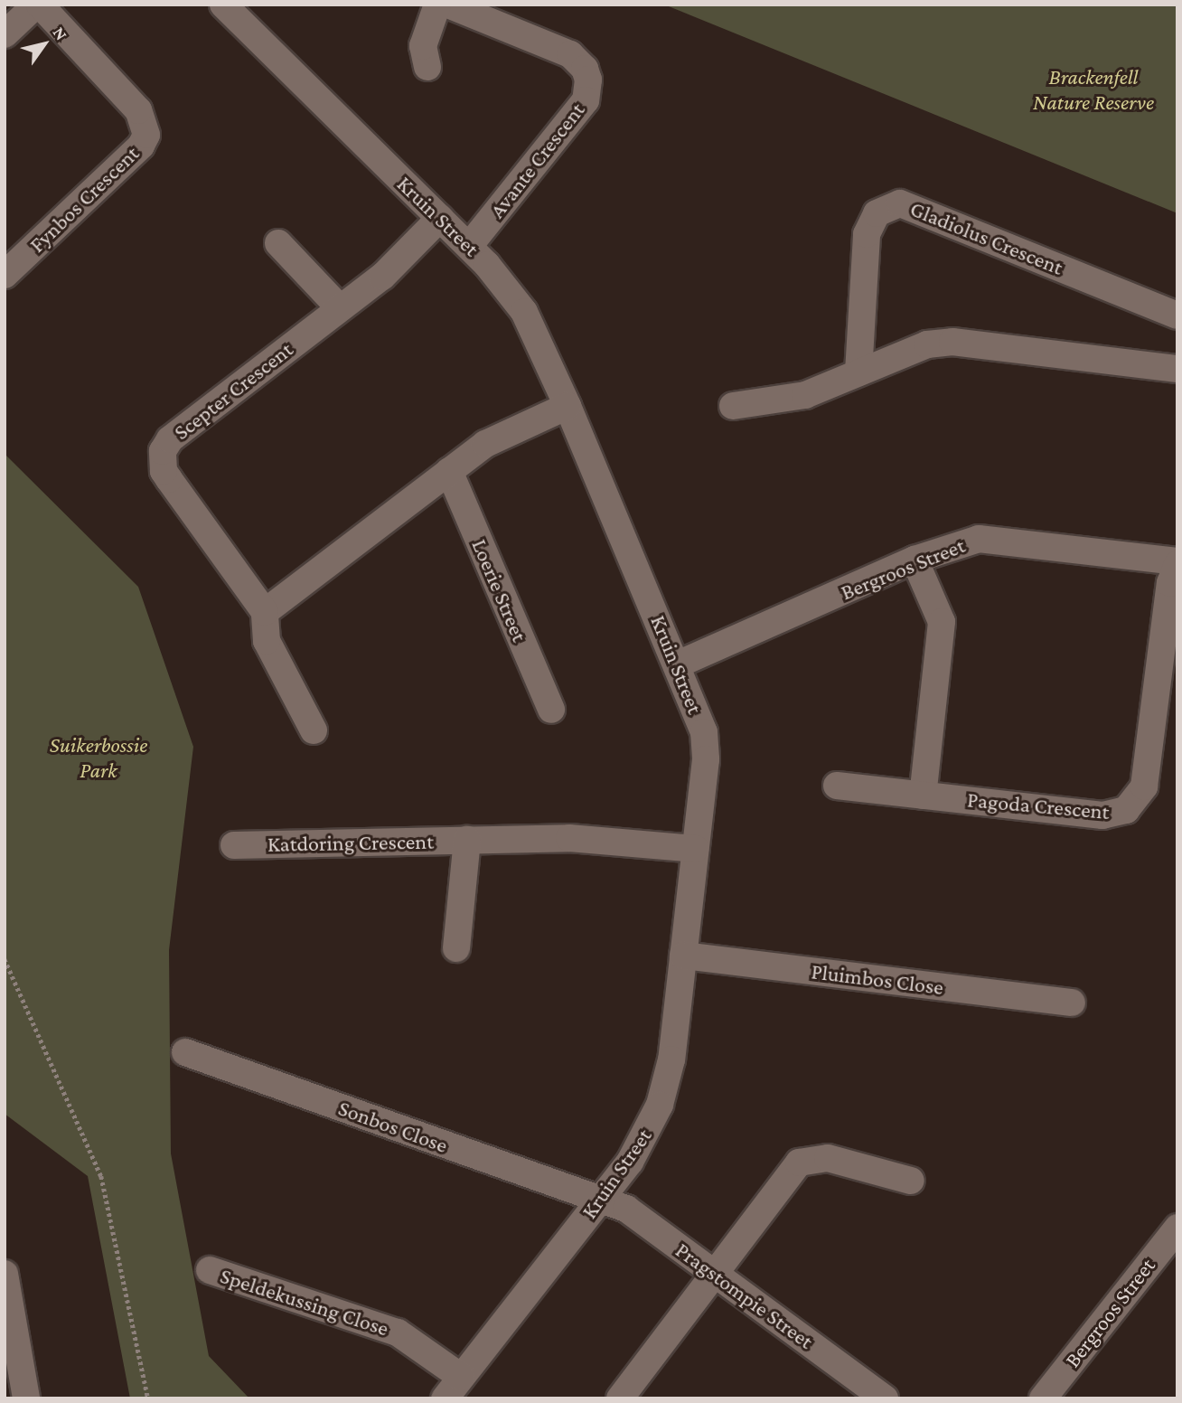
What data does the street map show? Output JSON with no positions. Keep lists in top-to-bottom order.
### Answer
{
  "streets": {
    "street": [
      "Avante Crescent",
      "Fynbos Crescent",
      "Kruin Street",
      "Gladiolus Crescent",
      "Scepter Crescent",
      "Bergroos Street",
      "Loerie Street",
      "Pagoda Crescent",
      "Katdoring Crescent",
      "Pluimbos Close",
      "Sonbos Close",
      "Pragstompie Street",
      "Speldekussing Close"
    ]
  },
  "crossings": [
    ["Avante Crescent", "Kruin Street"],
    ["Kruin Street", "Scepter Crescent"],
    ["Kruin Street", "Bergroos Street"],
    ["Kruin Street", "Katdoring Crescent"],
    ["Kruin Street", "Pluimbos Close"],
    ["Kruin Street", "Sonbos Close"],
    ["Kruin Street", "Pragstompie Street"],
    ["Kruin Street", "Speldekussing Close"],
    ["Bergroos Street", "Pagoda Crescent"],
    ["Sonbos Close", "Pragstompie Street"]
  ],
  "parks": ["Brackenfell Nature Reserve", "Suikerbossie Park"],
  "north": "top right"
}
